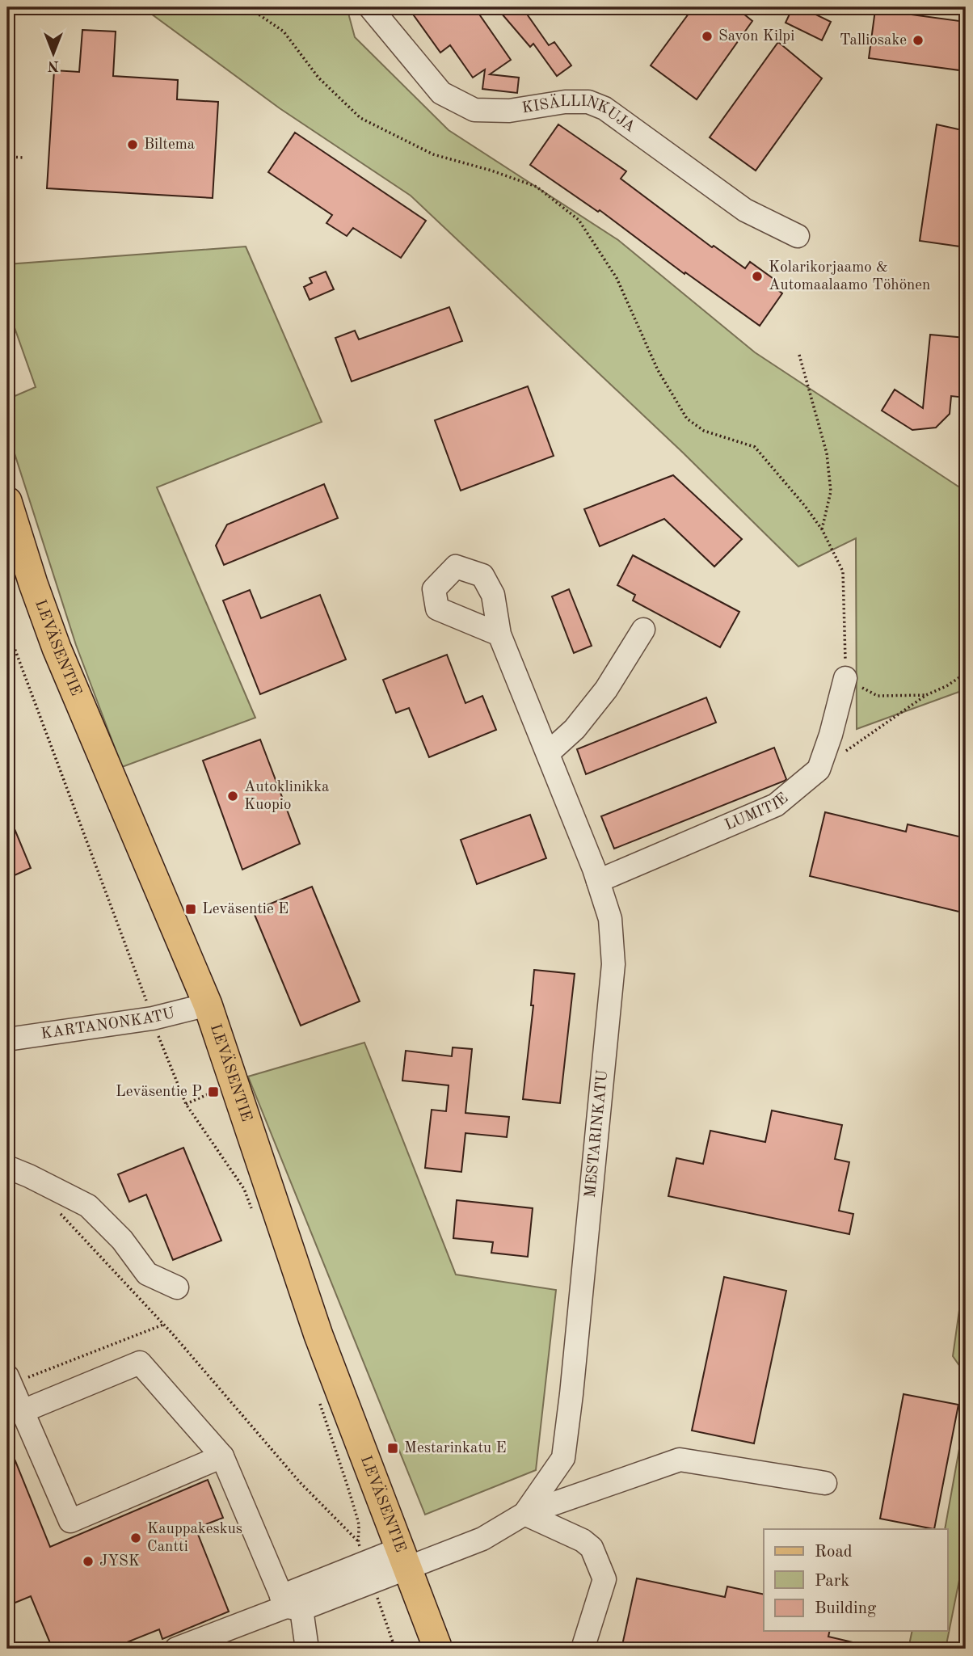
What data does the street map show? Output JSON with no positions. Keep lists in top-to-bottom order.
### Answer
{
  "streets": {
    "main road": ["LEVÄSENTIE"],
    "street": [
      "KISÄLLINKUJA",
      "LUMITIE",
      "KARTANONKATU",
      "MESTARINKATU"
    ]
  },
  "crossings": [
    ["LEVÄSENTIE", "KARTANONKATU"],
    ["LEVÄSENTIE", "MESTARINKATU"],
    ["LUMITIE", "MESTARINKATU"]
  ],
  "places": {
    "other": [
      "Savon Kilpi",
      "Talliosake",
      "Biltema",
      "Kolarikorjaamo & Automaalaamo Töhönen",
      "Autoklinikka Kuopio",
      "Kauppakeskus Cantti",
      "JYSK"
    ],
    "transit": ["Leväsentie E", "Leväsentie P", "Mestarinkatu E"]
  },
  "legend": ["Road", "Park", "Building"],
  "north": "bottom"
}
